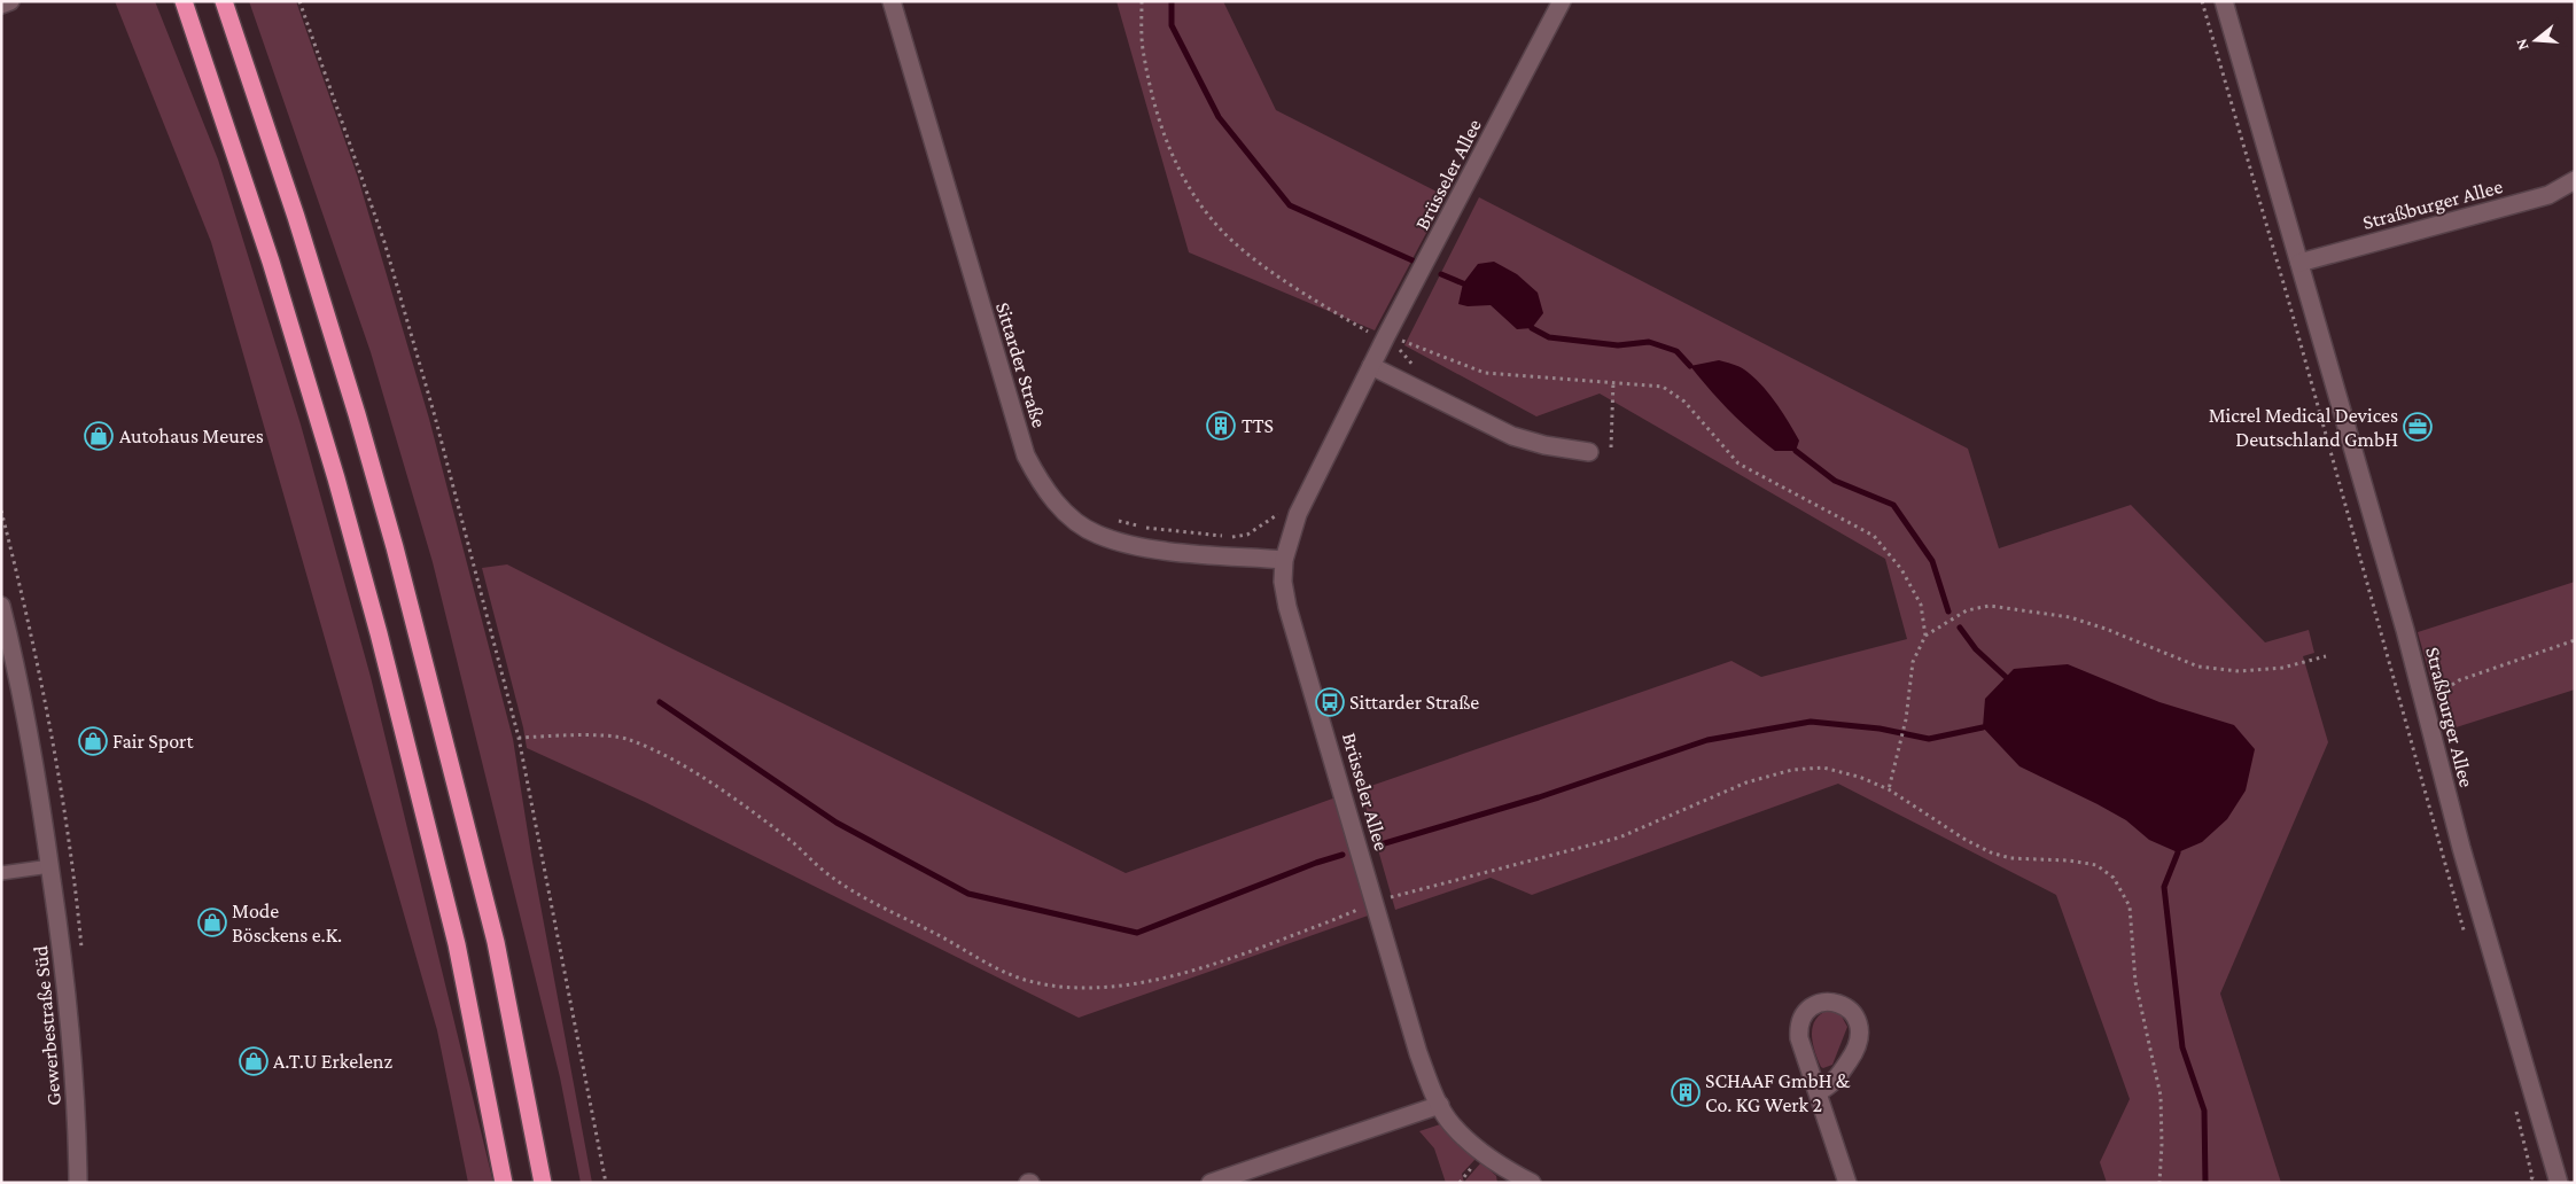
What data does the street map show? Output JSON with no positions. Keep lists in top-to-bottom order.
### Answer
{
  "streets": {
    "street": [
      "Brüsseler Allee",
      "Straßburger Allee",
      "Sittarder Straße",
      "Gewerbestraße Süd"
    ]
  },
  "crossings": [
    ["Brüsseler Allee", "Sittarder Straße"]
  ],
  "places": {
    "building": ["TTS", "SCHAAF GmbH & Co. KG Werk 2"],
    "office": ["Micrel Medical Devices Deutschland GmbH"],
    "shop": [
      "Autohaus Meures",
      "Fair Sport",
      "Mode Bösckens e.K.",
      "A.T.U Erkelenz"
    ],
    "bus stop": ["Sittarder Straße"]
  },
  "north": "left"
}
